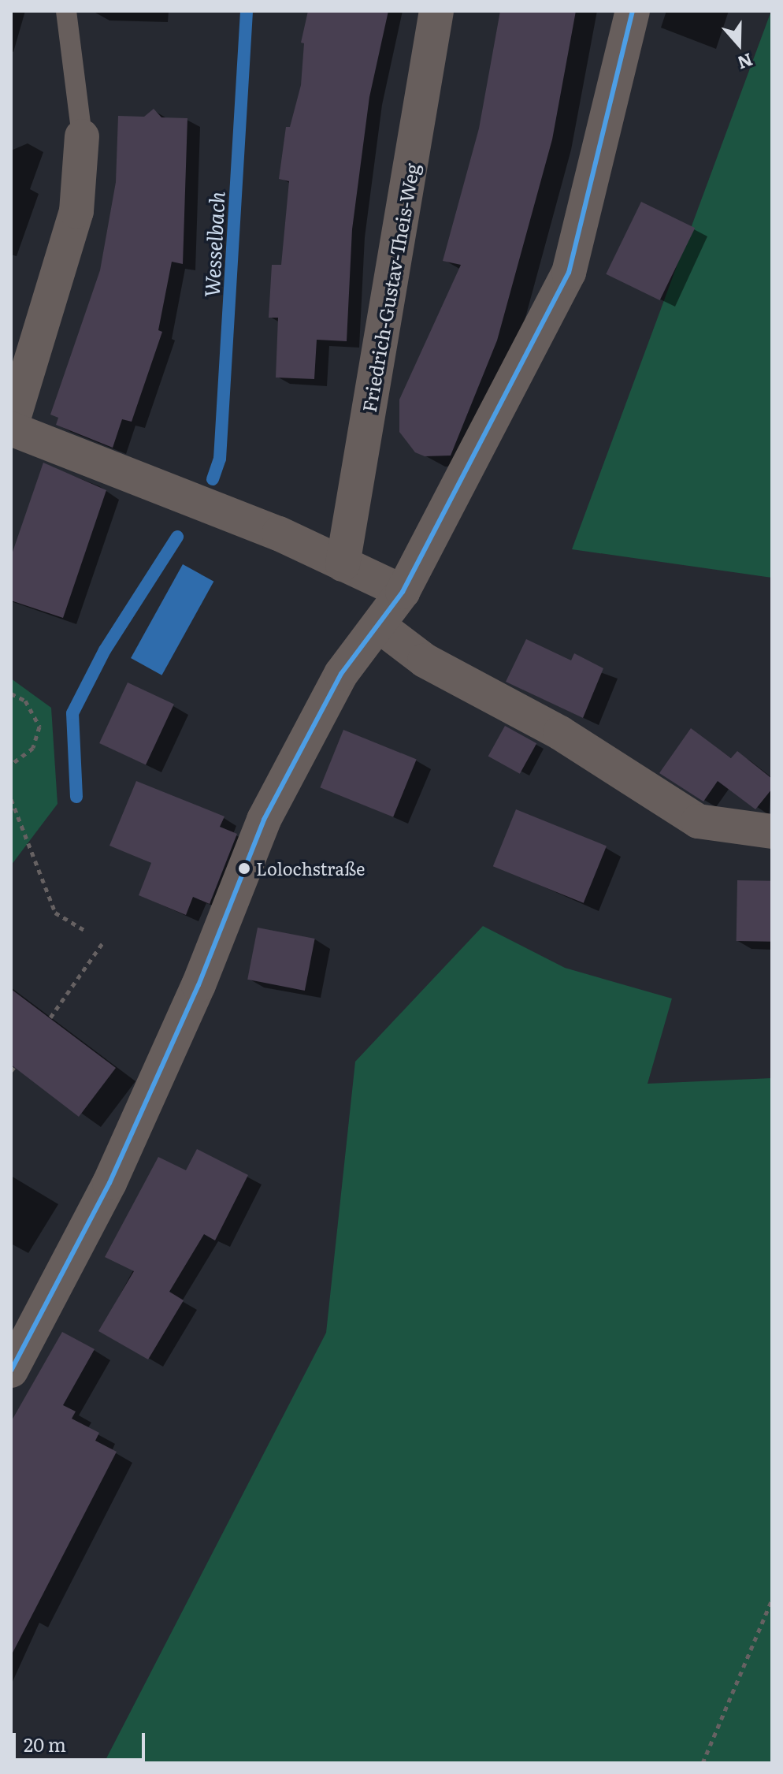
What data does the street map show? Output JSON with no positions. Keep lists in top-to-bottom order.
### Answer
{
  "streets": {
    "street": ["Friedrich-Gustav-Theis-Weg"]
  },
  "water": ["Wesselbach"],
  "places": ["Lolochstraße"],
  "scale_bar": "20 m",
  "north": "bottom"
}
